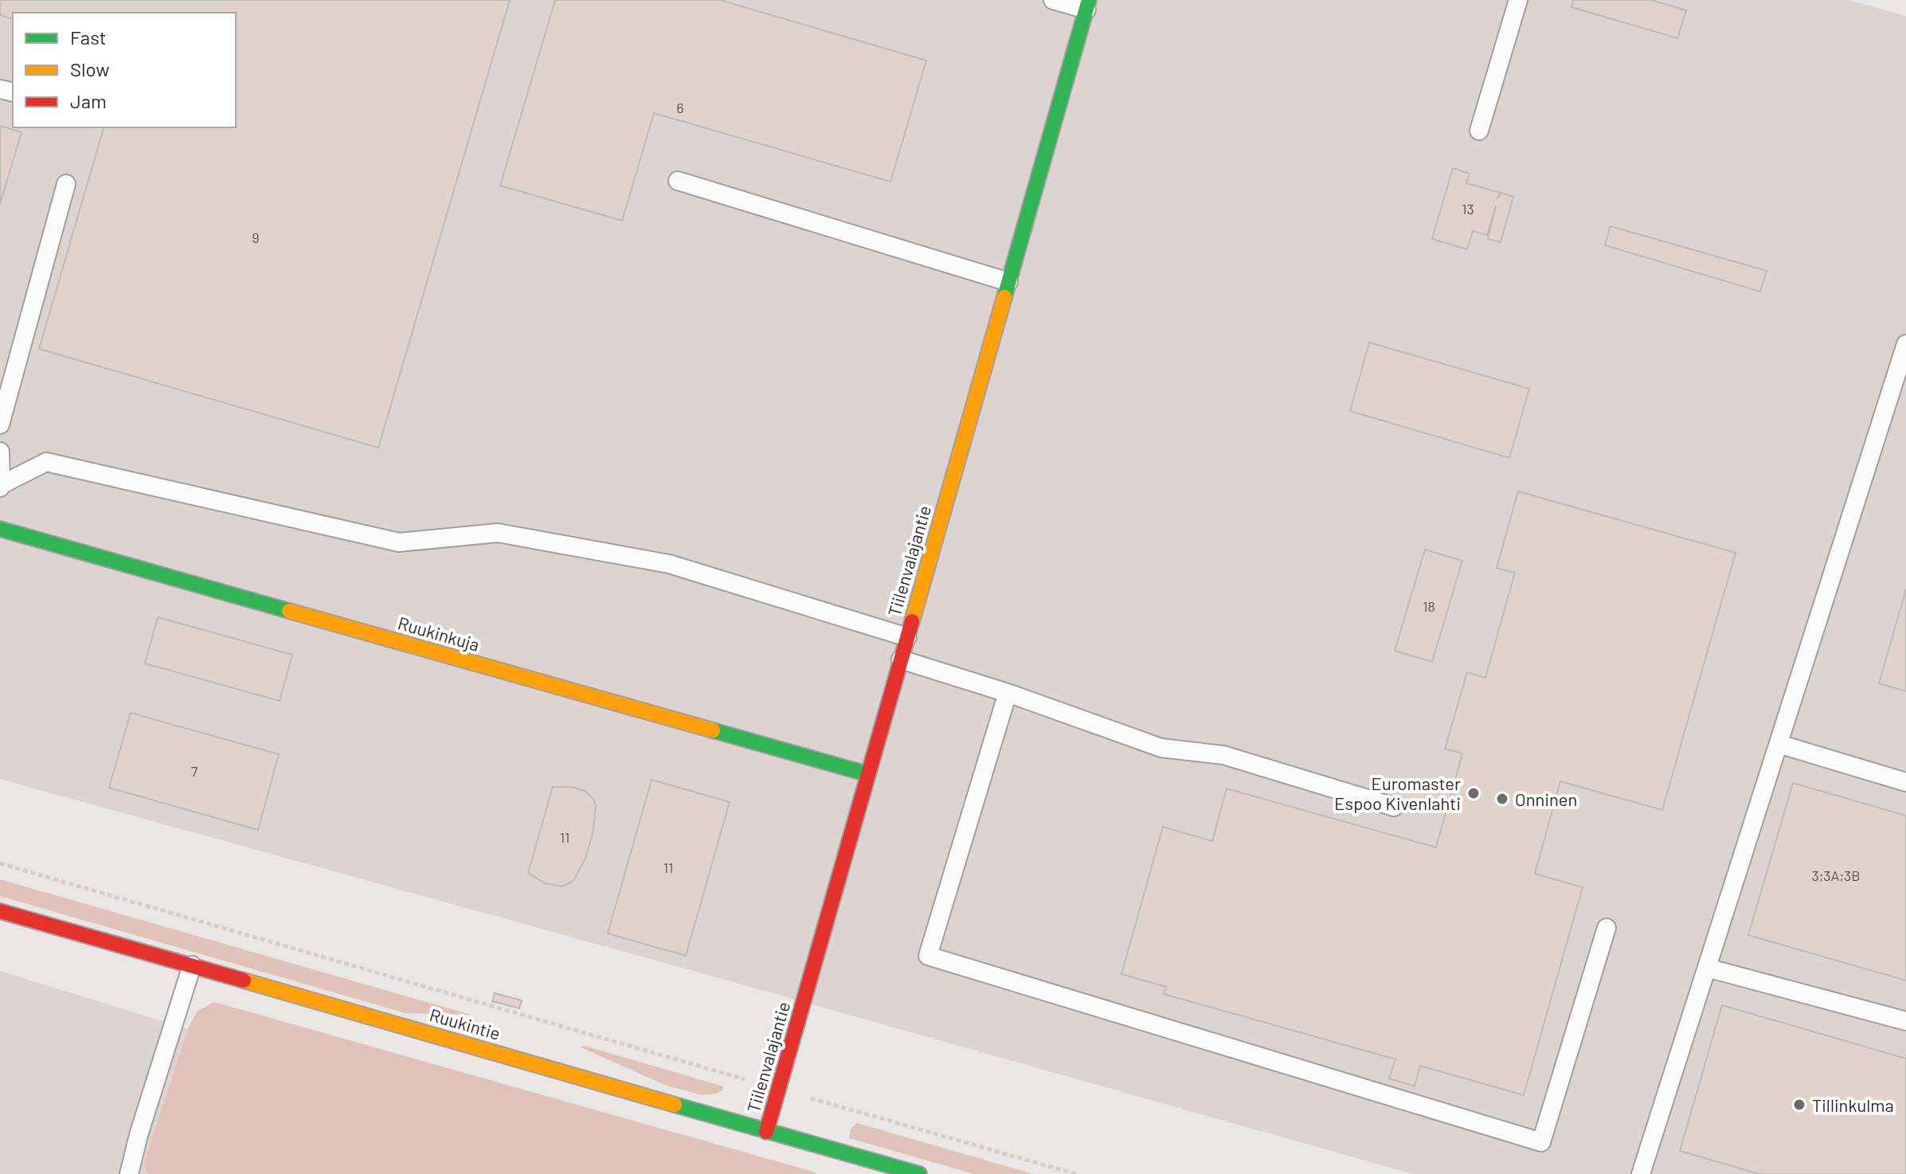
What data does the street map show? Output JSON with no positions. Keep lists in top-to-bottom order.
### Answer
{
  "streets": {
    "street": ["Tiilenvalajantie", "Ruukinkuja", "Ruukintie"]
  },
  "crossings": [
    ["Tiilenvalajantie", "Ruukinkuja"],
    ["Tiilenvalajantie", "Ruukintie"]
  ],
  "places": ["Euromaster Espoo Kivenlahti", "Onninen", "Tillinkulma"],
  "house_numbers": [
    "6",
    "13",
    "9",
    "18",
    "7",
    "11",
    "11",
    "3;3A;3B"
  ],
  "legend": ["Fast", "Slow", "Jam"]
}
